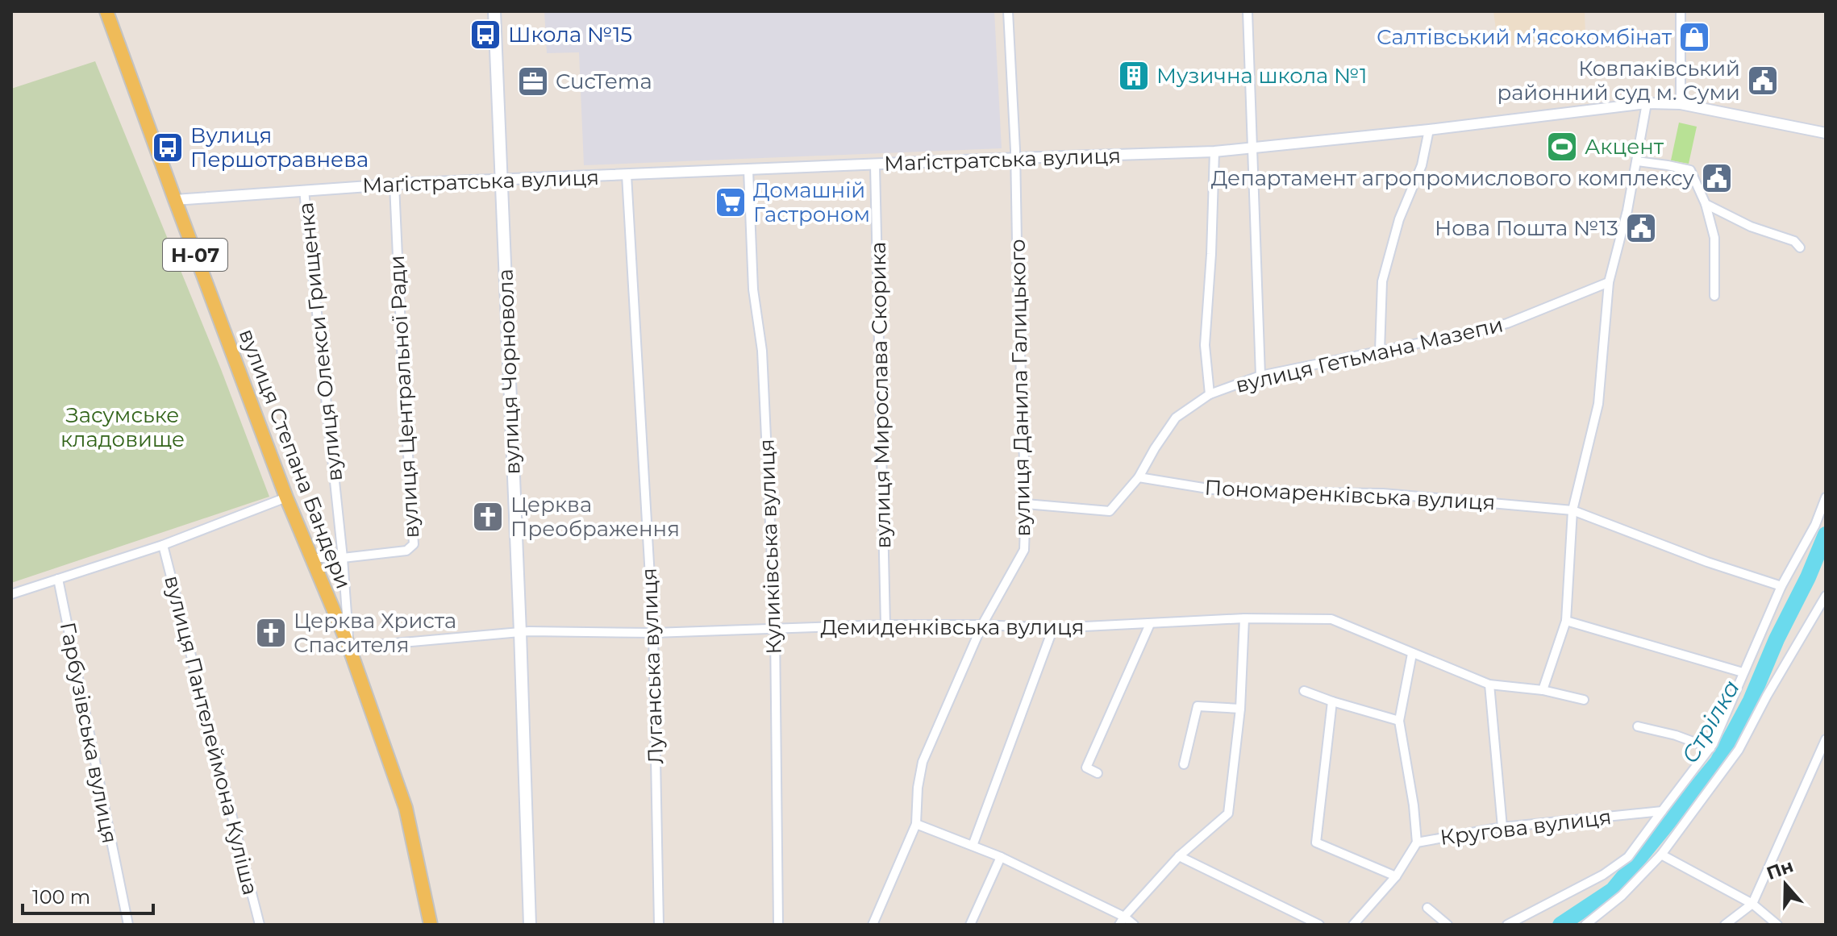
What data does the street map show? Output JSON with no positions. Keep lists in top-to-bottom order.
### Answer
{
  "streets": {
    "main road": ["Н-07", "вулиця Чорновола", "вулиця Степана Бандери"],
    "street": [
      "Маґістратська вулиця",
      "вулиця Олекси Грищенка",
      "вулиця Гетьмана Мазепи",
      "вулиця Данила Галицького",
      "вулиця Мирослава Скорика",
      "вулиця Центральної Ради",
      "Пономаренківська вулиця",
      "Куликівська вулиця",
      "Демиденківська вулиця",
      "Луганська вулиця",
      "Гарбузівська вулиця",
      "вулиця Пантелеймона Куліша",
      "Кругова вулиця"
    ]
  },
  "crossings": [
    ["Маґістратська вулиця", "вулиця Олекси Грищенка"],
    ["Маґістратська вулиця", "вулиця Чорновола"],
    ["Маґістратська вулиця", "вулиця Данила Галицького"],
    ["Маґістратська вулиця", "вулиця Мирослава Скорика"],
    ["Маґістратська вулиця", "вулиця Центральної Ради"],
    ["Маґістратська вулиця", "вулиця Степана Бандери"],
    ["Маґістратська вулиця", "Куликівська вулиця"],
    ["Маґістратська вулиця", "Луганська вулиця"],
    ["вулиця Олекси Грищенка", "вулиця Центральної Ради"],
    ["вулиця Олекси Грищенка", "вулиця Степана Бандери"],
    ["вулиця Олекси Грищенка", "Демиденківська вулиця"],
    ["вулиця Гетьмана Мазепи", "вулиця Данила Галицького"],
    ["вулиця Гетьмана Мазепи", "Пономаренківська вулиця"],
    ["вулиця Чорновола", "Демиденківська вулиця"],
    ["вулиця Данила Галицького", "Демиденківська вулиця"],
    ["вулиця Мирослава Скорика", "Демиденківська вулиця"],
    ["вулиця Центральної Ради", "вулиця Степана Бандери"],
    ["вулиця Степана Бандери", "Демиденківська вулиця"],
    ["Пономаренківська вулиця", "Кругова вулиця"],
    ["Куликівська вулиця", "Демиденківська вулиця"],
    ["Демиденківська вулиця", "Луганська вулиця"]
  ],
  "water": ["Стрілка"],
  "parks": ["Засумське кладовище"],
  "places": {
    "bus stop": ["Школа №15", "Вулиця Першотравнева"],
    "shop": ["Салтівський м’ясокомбінат"],
    "building": ["Музична школа №1"],
    "public building": ["Ковпаківський районний суд м. Суми", "Департамент агропромислового комплексу", "Нова Пошта №13"],
    "office": ["CucTema"],
    "sports": ["Акцент"],
    "supermarket": ["Домашній Гастроном"],
    "church": ["Церква Преображення", "Церква Христа Спасителя"]
  },
  "scale_bar": "100 m",
  "north": "top"
}
